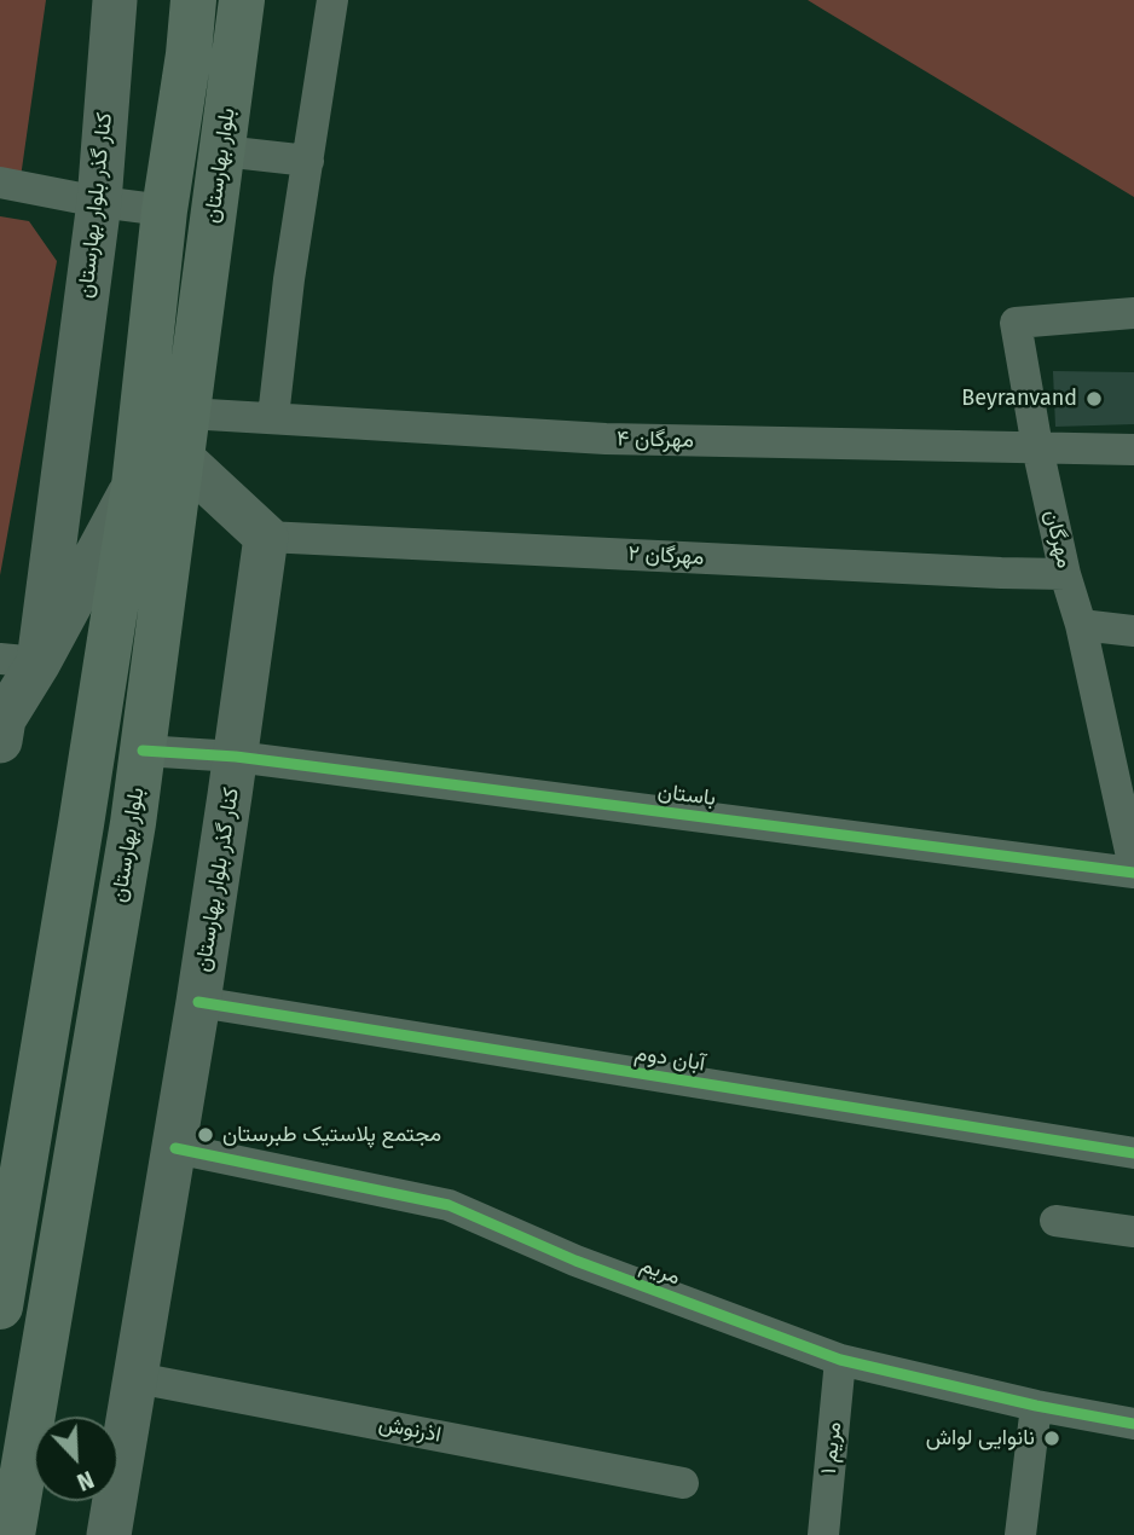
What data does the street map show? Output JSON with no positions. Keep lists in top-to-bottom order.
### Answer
{
  "streets": {
    "main road": ["بلوار بهارستان", "کنار گذر بلوار بهارستان"],
    "street": [
      "مهرگان ۴",
      "مهرگان",
      "مهرگان ۲",
      "باستان",
      "آبان دوم",
      "مریم",
      "اذرنوش",
      "مریم ۱"
    ]
  },
  "crossings": [
    ["بلوار بهارستان", "مهرگان ۴"],
    ["بلوار بهارستان", "باستان"],
    ["کنار گذر بلوار بهارستان", "مهرگان ۲"],
    ["کنار گذر بلوار بهارستان", "باستان"],
    ["کنار گذر بلوار بهارستان", "آبان دوم"],
    ["کنار گذر بلوار بهارستان", "مریم"],
    ["کنار گذر بلوار بهارستان", "اذرنوش"],
    ["مهرگان ۴", "مهرگان"],
    ["مهرگان", "مهرگان ۲"],
    ["مهرگان", "باستان"],
    ["مریم", "مریم ۱"]
  ],
  "places": ["Beyranvand", "مجتمع پلاستیک طبرستان", "نانوایی لواش"],
  "north": "bottom right"
}
